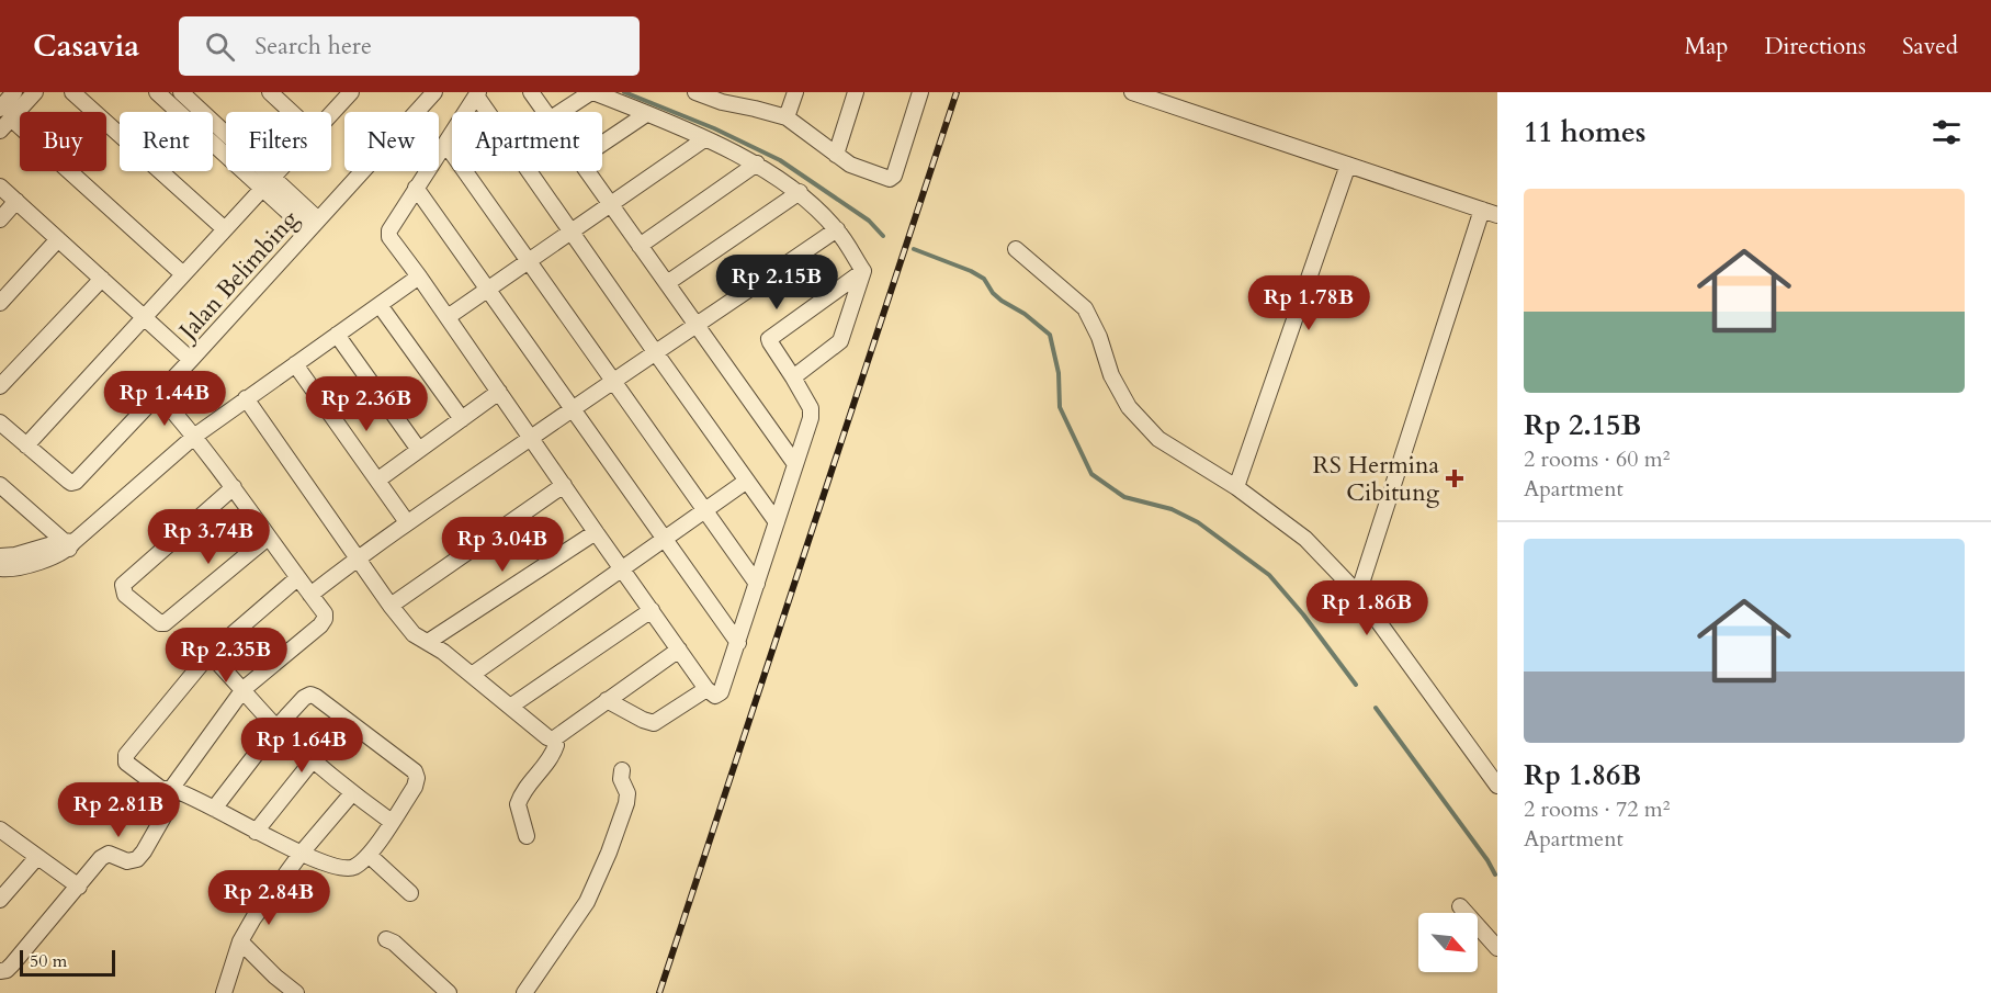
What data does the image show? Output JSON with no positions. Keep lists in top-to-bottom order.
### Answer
{
  "streets": {
    "street": ["Jalan Belimbing"]
  },
  "places": {
    "health": ["RS Hermina Cibitung"]
  },
  "scale_bar": "50 m",
  "north": "bottom right",
  "page": {
    "header": "Casavia",
    "search": "Search here",
    "nav": ["Map", "Directions", "Saved"],
    "heading": "11 homes",
    "chip": [
      "Buy",
      "Rent",
      "Filters",
      "New",
      "Apartment"
    ],
    "list": [
      {
        "name": "Rp 2.15B",
        "note": "2 rooms · 60 m² · Apartment"
      },
      {
        "name": "Rp 1.86B",
        "note": "2 rooms · 72 m² · Apartment"
      }
    ],
    "price": [
      "Rp 2.15B",
      "Rp 1.78B",
      "Rp 1.44B",
      "Rp 2.36B",
      "Rp 3.74B",
      "Rp 3.04B",
      "Rp 1.86B",
      "Rp 2.35B",
      "Rp 1.64B",
      "Rp 2.81B",
      "Rp 2.84B"
    ],
    "scale": "50 m"
  }
}
